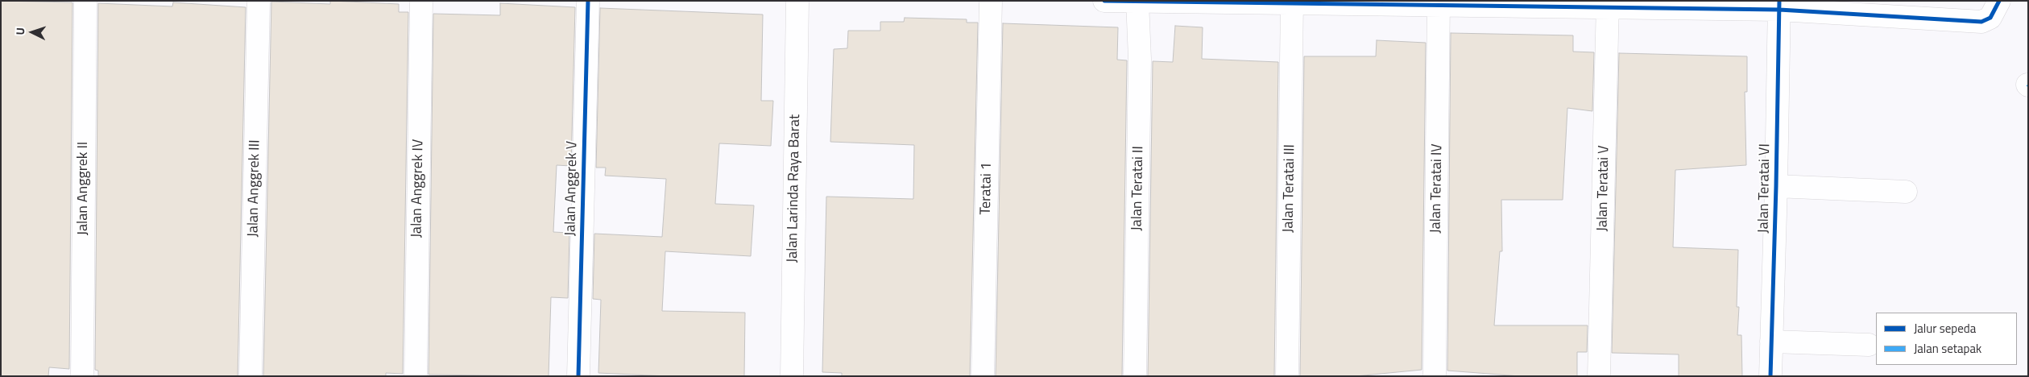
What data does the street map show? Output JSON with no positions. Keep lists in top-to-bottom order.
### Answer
{
  "streets": {
    "street": [
      "Jalan Anggrek II",
      "Jalan Anggrek III",
      "Jalan Anggrek IV",
      "Jalan Anggrek V",
      "Jalan Larinda Raya Barat",
      "Teratai 1",
      "Jalan Teratai II",
      "Jalan Teratai III",
      "Jalan Teratai IV",
      "Jalan Teratai V",
      "Jalan Teratai VI"
    ]
  },
  "legend": ["Jalur sepeda", "Jalan setapak"],
  "north": "left"
}
